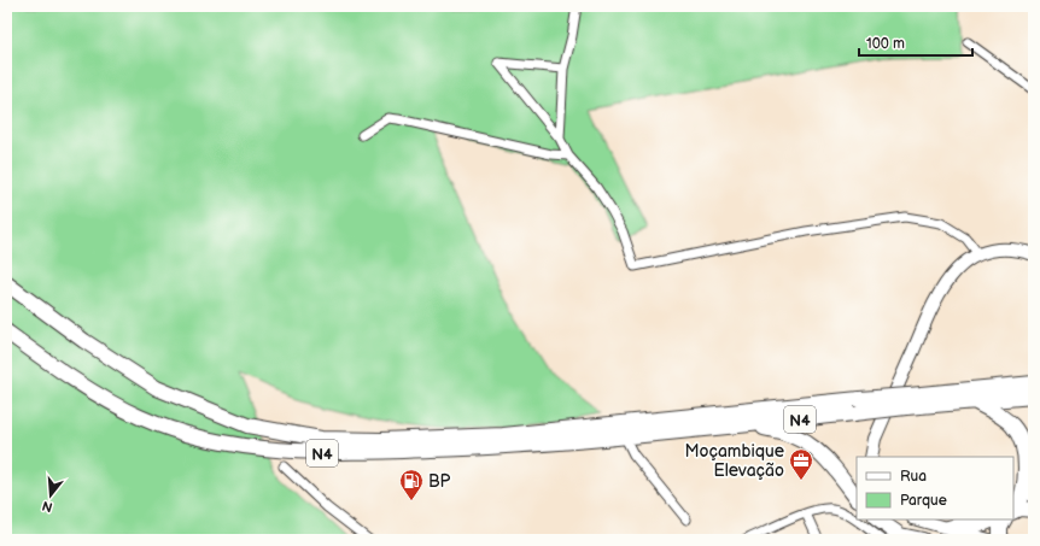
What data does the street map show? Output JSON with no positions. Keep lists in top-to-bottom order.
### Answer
{
  "streets": {
    "main road": ["N4"]
  },
  "places": {
    "office": ["Moçambique Elevação"],
    "fuel station": ["BP"]
  },
  "legend": ["Rua", "Parque"],
  "scale_bar": "100 m",
  "north": "bottom"
}
